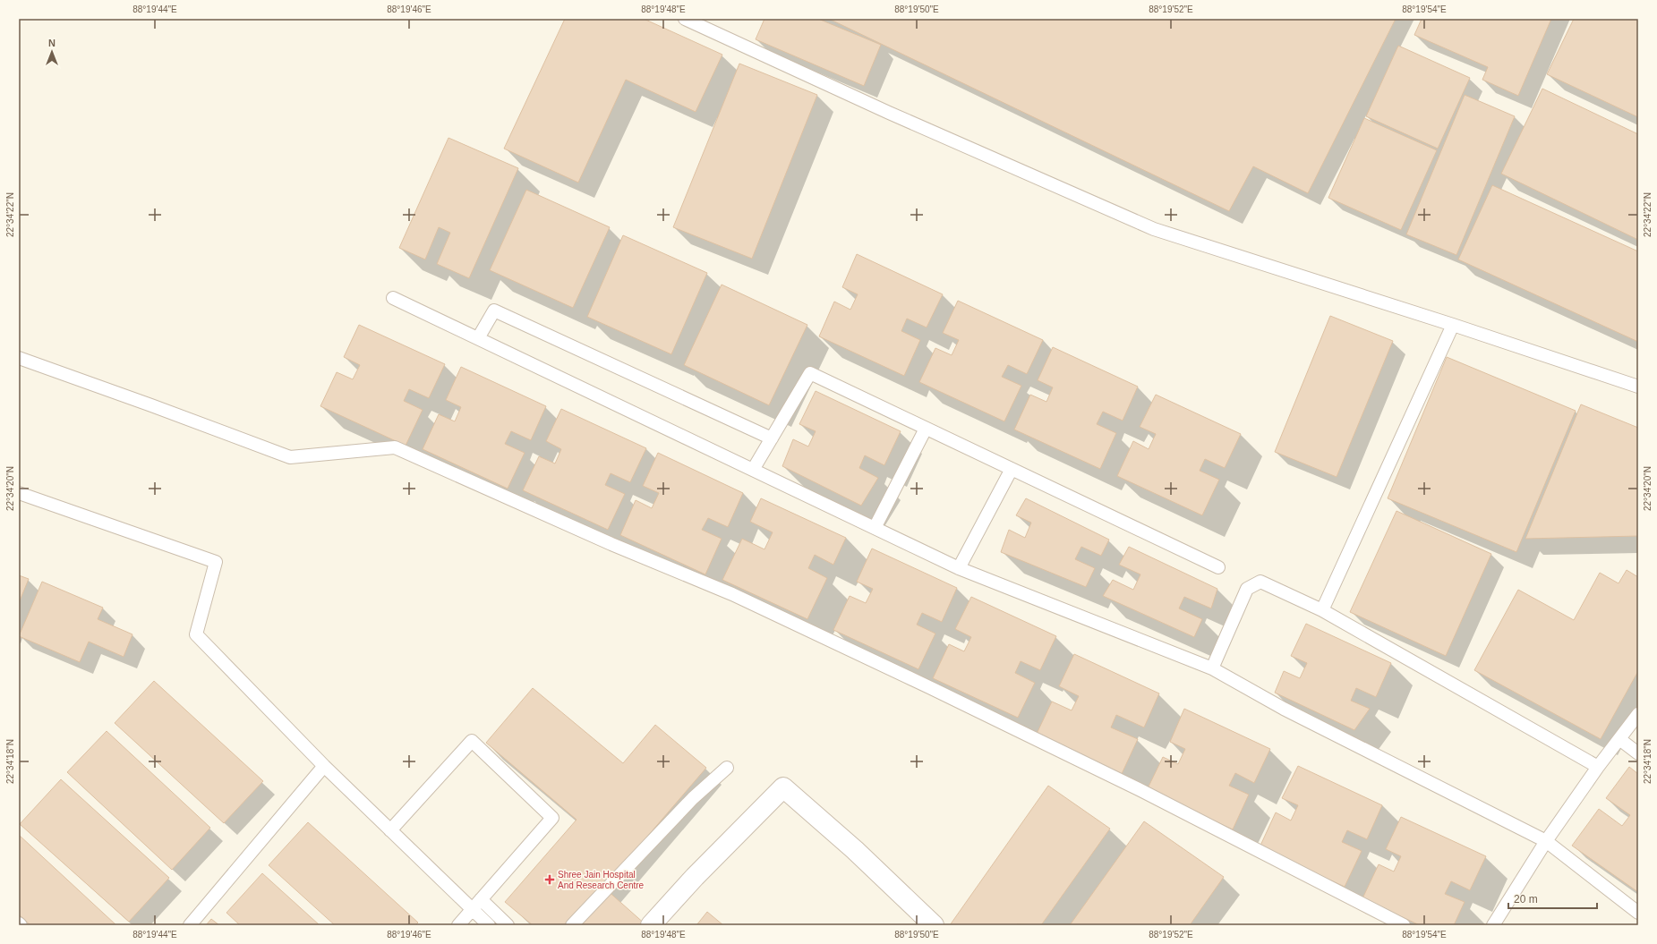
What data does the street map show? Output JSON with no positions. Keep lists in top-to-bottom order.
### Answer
{
  "places": {
    "health": ["Shree Jain Hospital And Research Centre"]
  },
  "scale_bar": "20 m",
  "north": "top",
  "coordinates": [
    "88°19'44\"E",
    "88°19'46\"E",
    "88°19'48\"E",
    "88°19'50\"E",
    "88°19'52\"E",
    "88°19'54\"E",
    "22°34'22\"N",
    "22°34'20\"N",
    "22°34'18\"N"
  ]
}
